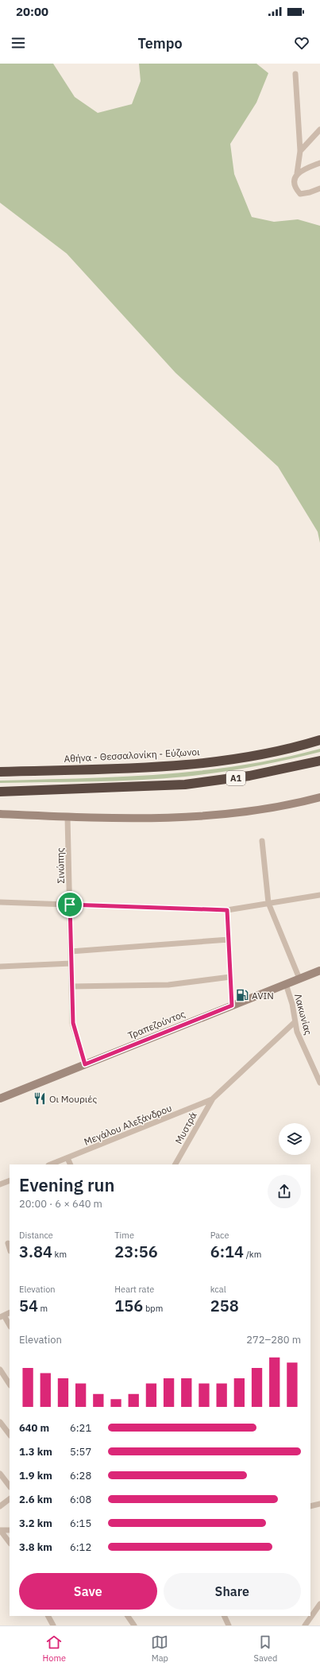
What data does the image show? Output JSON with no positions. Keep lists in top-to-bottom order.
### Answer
{
  "streets": {
    "highway": ["Αθήνα - Θεσσαλονίκη - Εύζωνοι", "Α1"],
    "main road": ["Τραπεζούντος"],
    "street": [
      "Σινώπης",
      "Λακωνίας",
      "Μεγάλου Αλεξάνδρου",
      "Μυστρά"
    ]
  },
  "crossings": [
    ["Σινώπης", "Τραπεζούντος"],
    ["Λακωνίας", "Τραπεζούντος"],
    ["Μεγάλου Αλεξάνδρου", "Μυστρά"]
  ],
  "places": {
    "fuel station": ["AVIN"],
    "restaurant": ["Οι Μουριές"]
  },
  "page": {
    "status": "20:00",
    "header": "Tempo",
    "heading": ["Evening run", "20:00 · 6 × 640 m"],
    "stats": [
      ["Distance", "3.84 km"],
      ["Time", "23:56"],
      ["Pace", "6:14 /km"],
      ["Elevation", "54 m"],
      ["Heart rate", "156 bpm"],
      ["kcal", "258"]
    ],
    "chart": ["Elevation", "272–280 m"],
    "list": [
      {
        "name": "640 m",
        "note": "6:21"
      },
      {
        "name": "1.3 km",
        "note": "5:57"
      },
      {
        "name": "1.9 km",
        "note": "6:28"
      },
      {
        "name": "2.6 km",
        "note": "6:08"
      },
      {
        "name": "3.2 km",
        "note": "6:15"
      },
      {
        "name": "3.8 km",
        "note": "6:12"
      }
    ],
    "buttons": ["Save", "Share"],
    "tabs": ["Home", "Map", "Saved"]
  }
}
